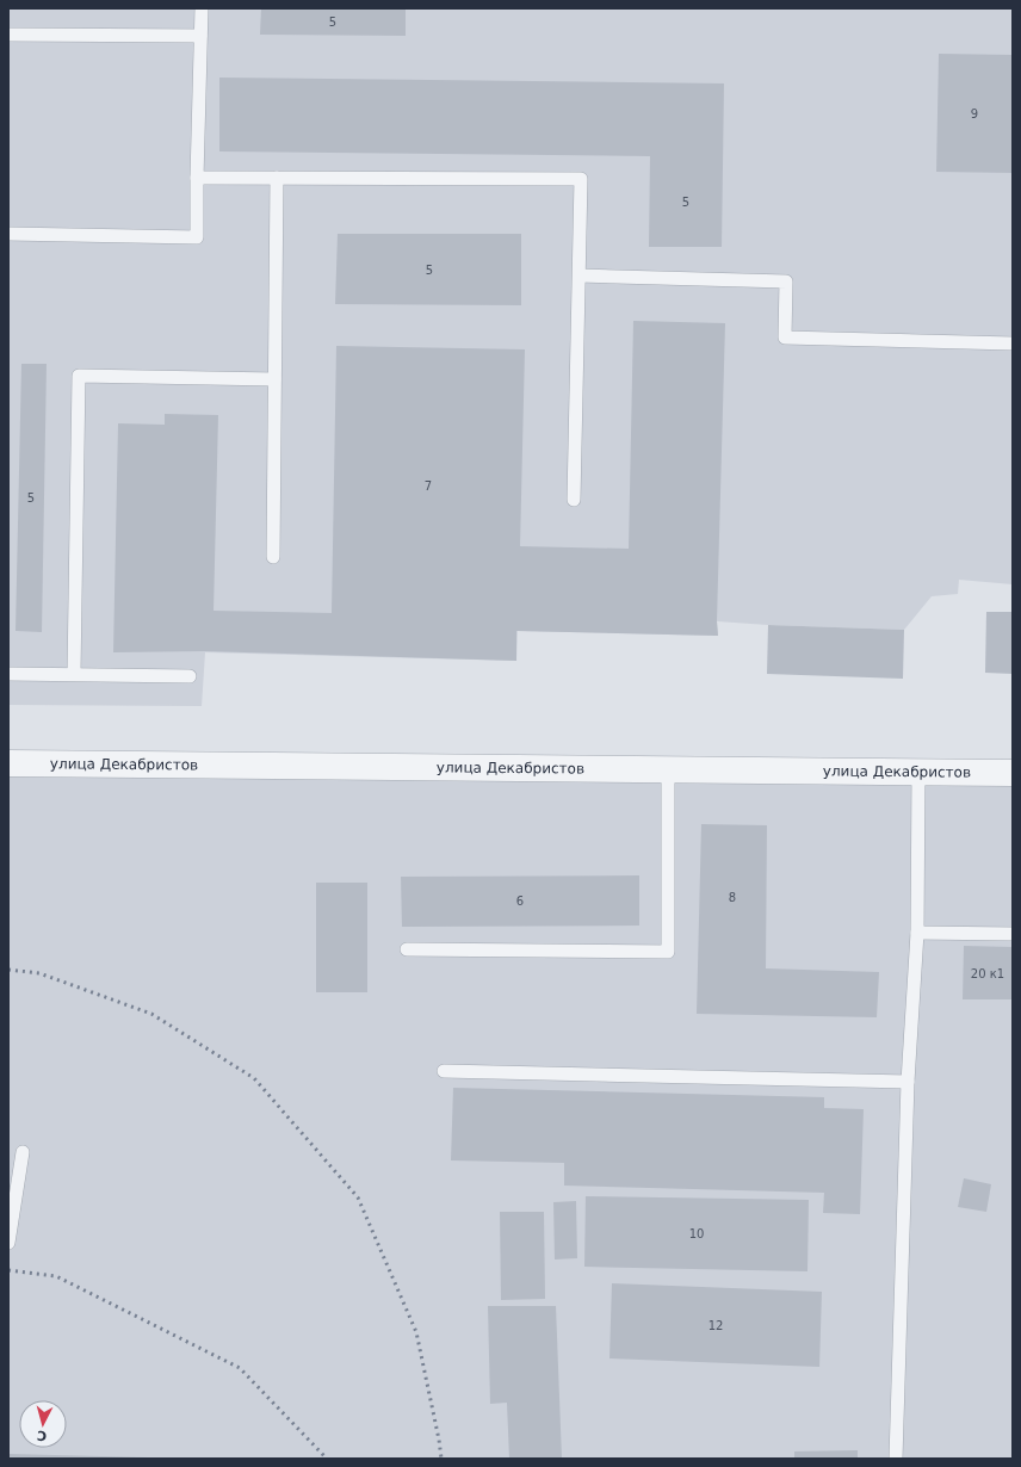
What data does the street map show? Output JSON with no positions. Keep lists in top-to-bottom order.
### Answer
{
  "streets": {
    "street": ["улица Декабристов"]
  },
  "house_numbers": [
    "5",
    "9",
    "5",
    "5",
    "7",
    "5",
    "8",
    "6",
    "20 к1",
    "10",
    "12"
  ],
  "north": "bottom"
}
